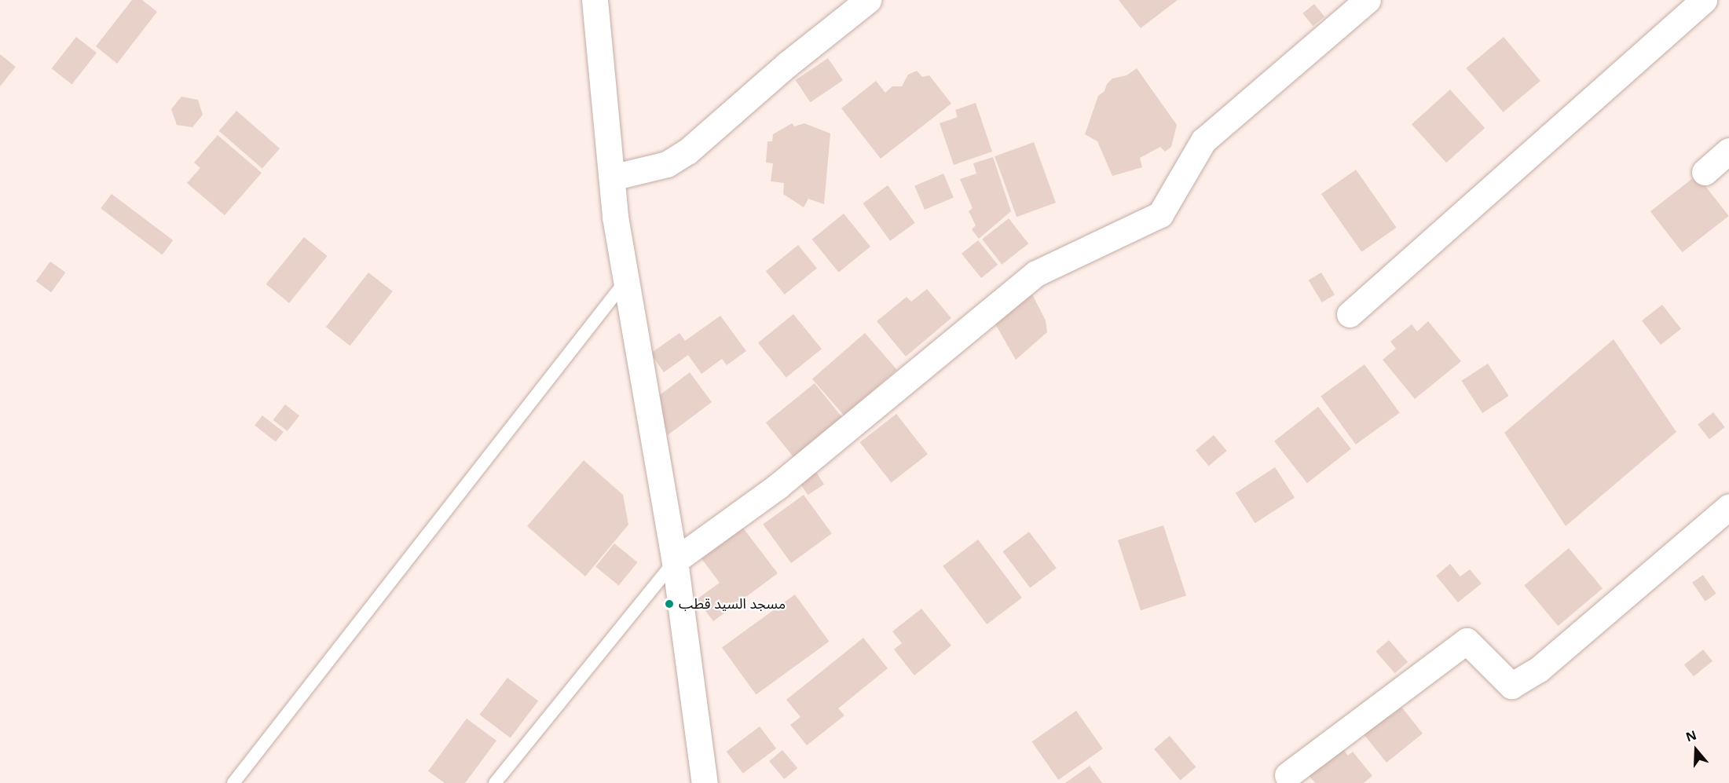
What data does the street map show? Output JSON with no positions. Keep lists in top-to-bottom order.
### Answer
{
  "places": ["مسجد السيد قطب"],
  "north": "top"
}
